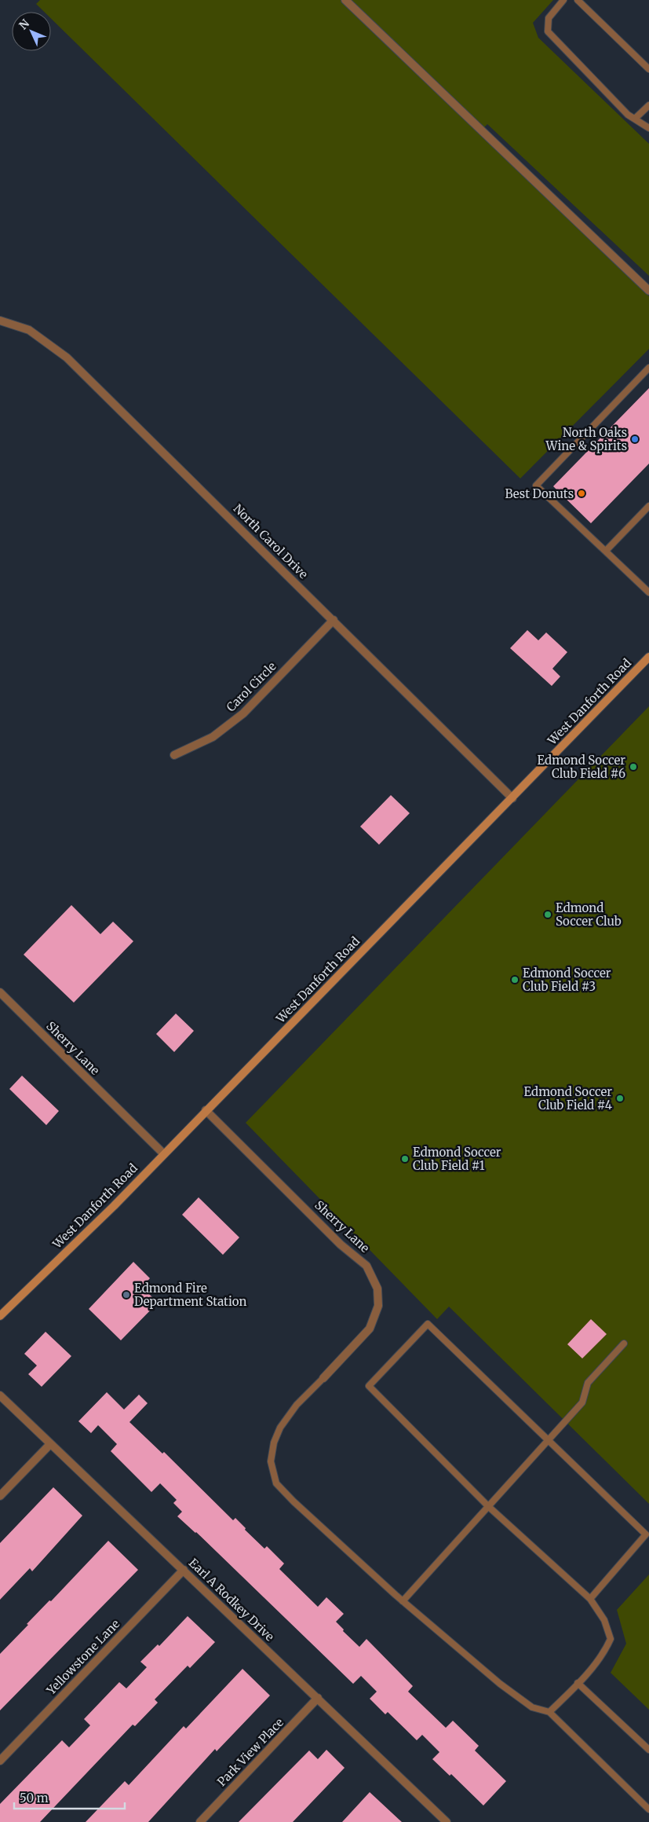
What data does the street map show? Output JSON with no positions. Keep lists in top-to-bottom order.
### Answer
{
  "streets": {
    "main road": ["West Danforth Road"],
    "street": [
      "North Carol Drive",
      "Carol Circle",
      "Sherry Lane",
      "Earl A Rodkey Drive",
      "Yellowstone Lane",
      "Park View Place"
    ]
  },
  "crossings": [
    ["North Carol Drive", "Carol Circle"],
    ["North Carol Drive", "West Danforth Road"],
    ["West Danforth Road", "Sherry Lane"],
    ["Earl A Rodkey Drive", "Yellowstone Lane"],
    ["Earl A Rodkey Drive", "Park View Place"]
  ],
  "places": [
    "North Oaks Wine & Spirits",
    "Best Donuts",
    "Edmond Soccer Club Field #6",
    "Edmond Soccer Club",
    "Edmond Soccer Club Field #3",
    "Edmond Soccer Club Field #4",
    "Edmond Soccer Club Field #1",
    "Edmond Fire Department Station"
  ],
  "scale_bar": "50 m",
  "north": "top left"
}
